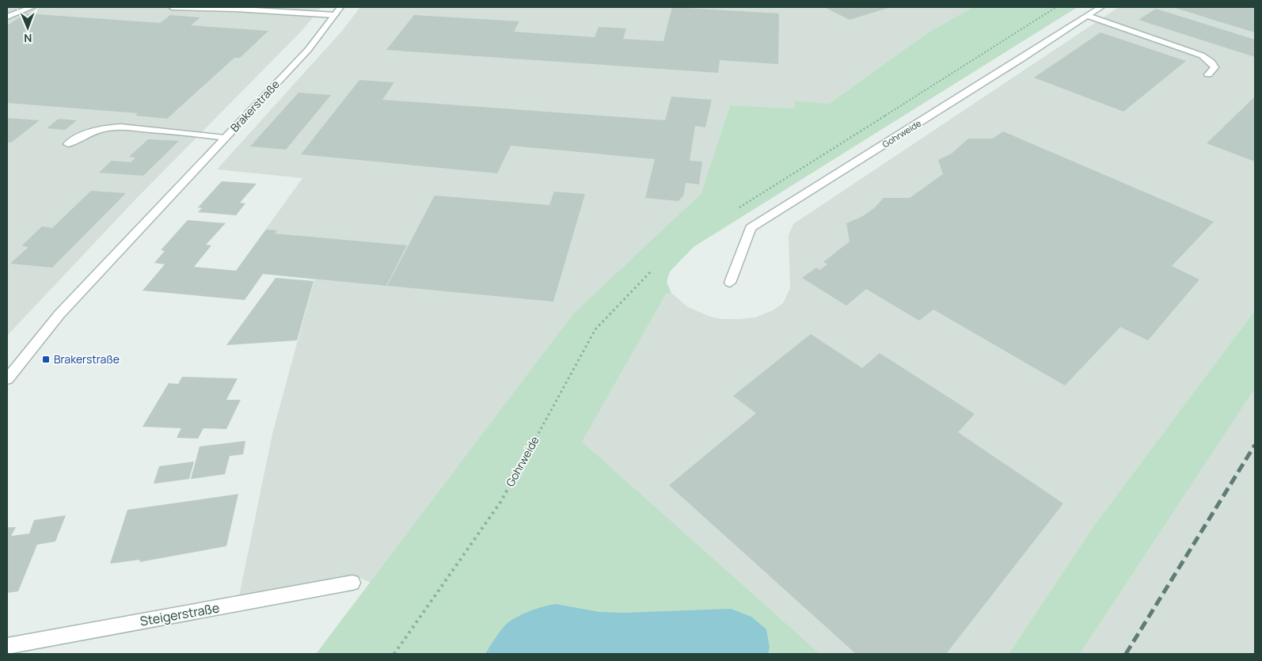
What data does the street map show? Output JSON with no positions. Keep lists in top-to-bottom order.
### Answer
{
  "streets": {
    "street": ["Brakerstraße", "Gohrweide", "Steigerstraße"]
  },
  "places": {
    "transit": ["Brakerstraße"]
  },
  "north": "bottom"
}
